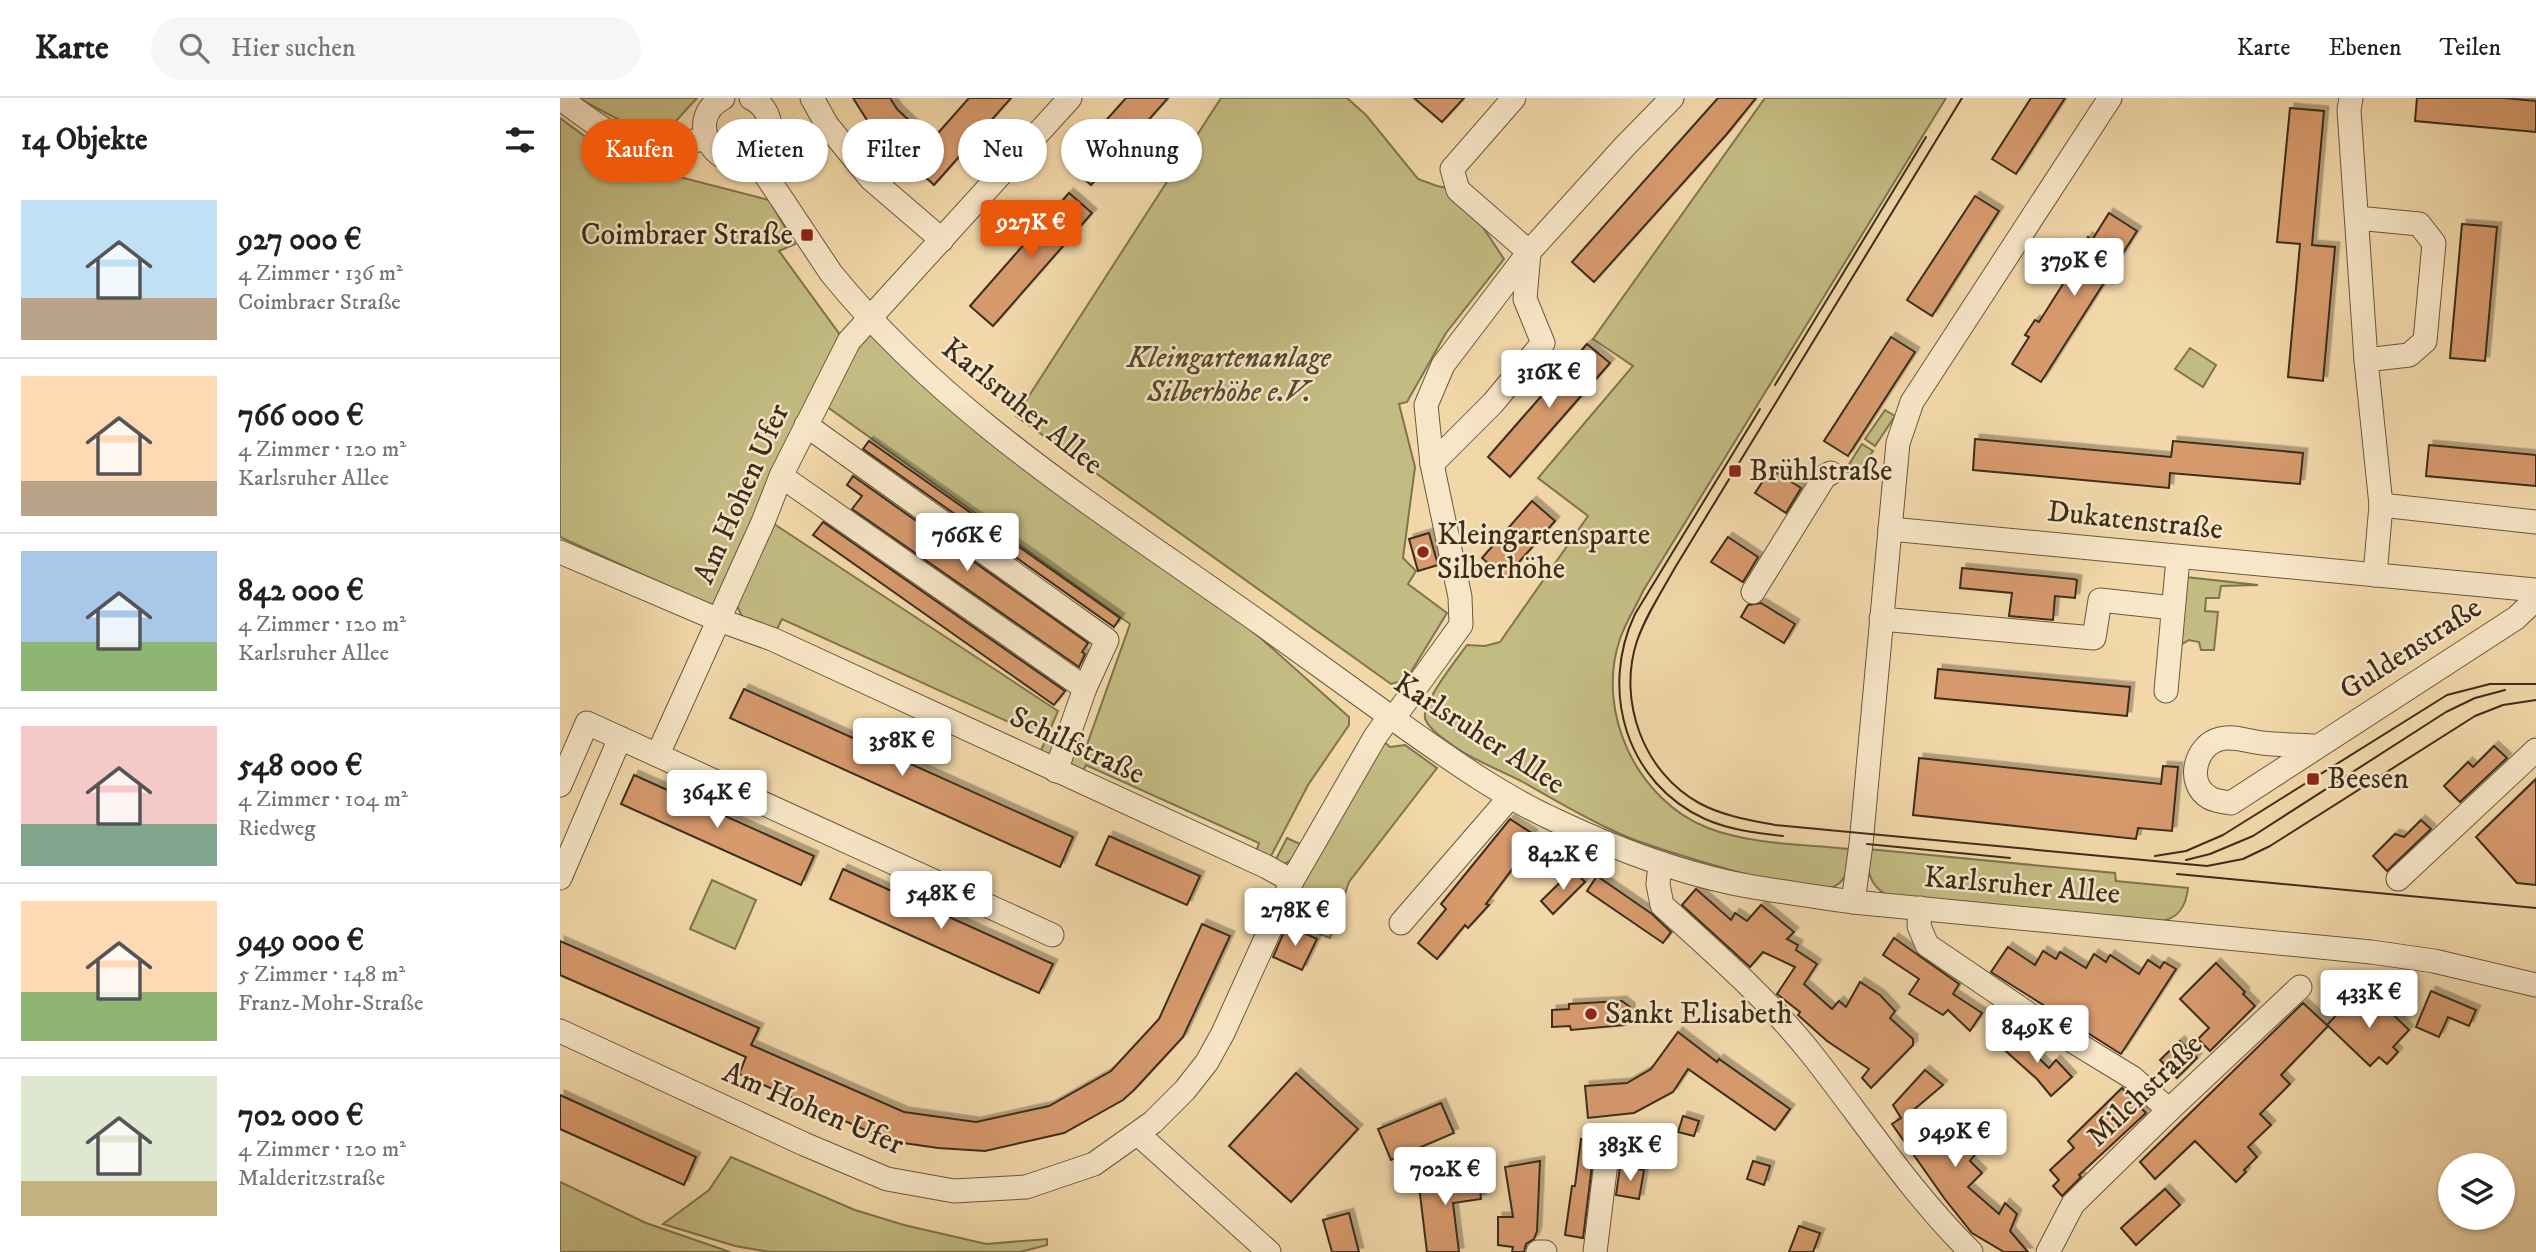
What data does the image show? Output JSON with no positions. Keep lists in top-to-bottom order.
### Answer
{
  "streets": {
    "street": [
      "Karlsruher Allee",
      "Am Hohen Ufer",
      "Dukatenstraße",
      "Guldenstraße",
      "Schilfstraße",
      "Milchstraße"
    ]
  },
  "crossings": [
    ["Karlsruher Allee", "Am Hohen Ufer"],
    ["Am Hohen Ufer", "Schilfstraße"],
    ["Dukatenstraße", "Guldenstraße"]
  ],
  "parks": ["Kleingartenanlage Silberhöhe e.V."],
  "places": {
    "transit": ["Coimbraer Straße", "Brühlstraße", "Beesen"],
    "other": ["Kleingartensparte Silberhöhe", "Sankt Elisabeth"]
  },
  "page": {
    "header": "Karte",
    "search": "Hier suchen",
    "nav": ["Karte", "Ebenen", "Teilen"],
    "heading": "14 Objekte",
    "chip": [
      "Kaufen",
      "Mieten",
      "Filter",
      "Neu",
      "Wohnung"
    ],
    "list": [
      {
        "name": "927 000 €",
        "note": "4 Zimmer · 136 m² · Coimbraer Straße"
      },
      {
        "name": "766 000 €",
        "note": "4 Zimmer · 120 m² · Karlsruher Allee"
      },
      {
        "name": "842 000 €",
        "note": "4 Zimmer · 120 m² · Karlsruher Allee"
      },
      {
        "name": "548 000 €",
        "note": "4 Zimmer · 104 m² · Riedweg"
      },
      {
        "name": "949 000 €",
        "note": "5 Zimmer · 148 m² · Franz-Mohr-Straße"
      },
      {
        "name": "702 000 €",
        "note": "4 Zimmer · 120 m² · Malderitzstraße"
      }
    ],
    "price": [
      "927K €",
      "379K €",
      "316K €",
      "766K €",
      "358K €",
      "364K €",
      "842K €",
      "548K €",
      "278K €",
      "433K €",
      "849K €",
      "949K €",
      "383K €",
      "702K €"
    ]
  }
}
